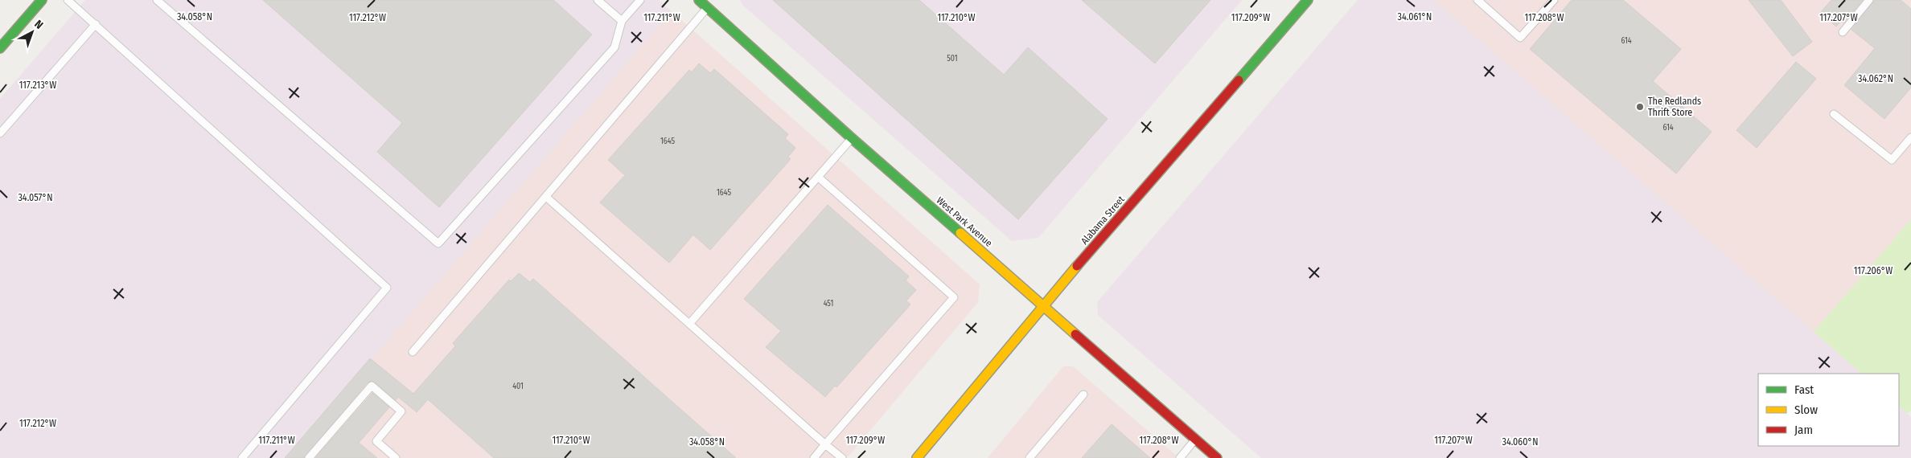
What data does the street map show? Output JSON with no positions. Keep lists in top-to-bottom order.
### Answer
{
  "streets": {
    "street": ["Alabama Street", "West Park Avenue"]
  },
  "crossings": [
    ["Alabama Street", "West Park Avenue"]
  ],
  "places": ["The Redlands Thrift Store"],
  "house_numbers": [
    "614",
    "501",
    "614",
    "1645",
    "1645",
    "451",
    "401"
  ],
  "legend": ["Fast", "Slow", "Jam"],
  "north": "top right",
  "coordinates": [
    "34.058°N",
    "34.061°N",
    "117.212°W",
    "117.211°W",
    "117.210°W",
    "117.209°W",
    "117.208°W",
    "117.207°W",
    "34.062°N",
    "117.213°W",
    "34.057°N",
    "117.206°W",
    "34.060°N"
  ]
}
